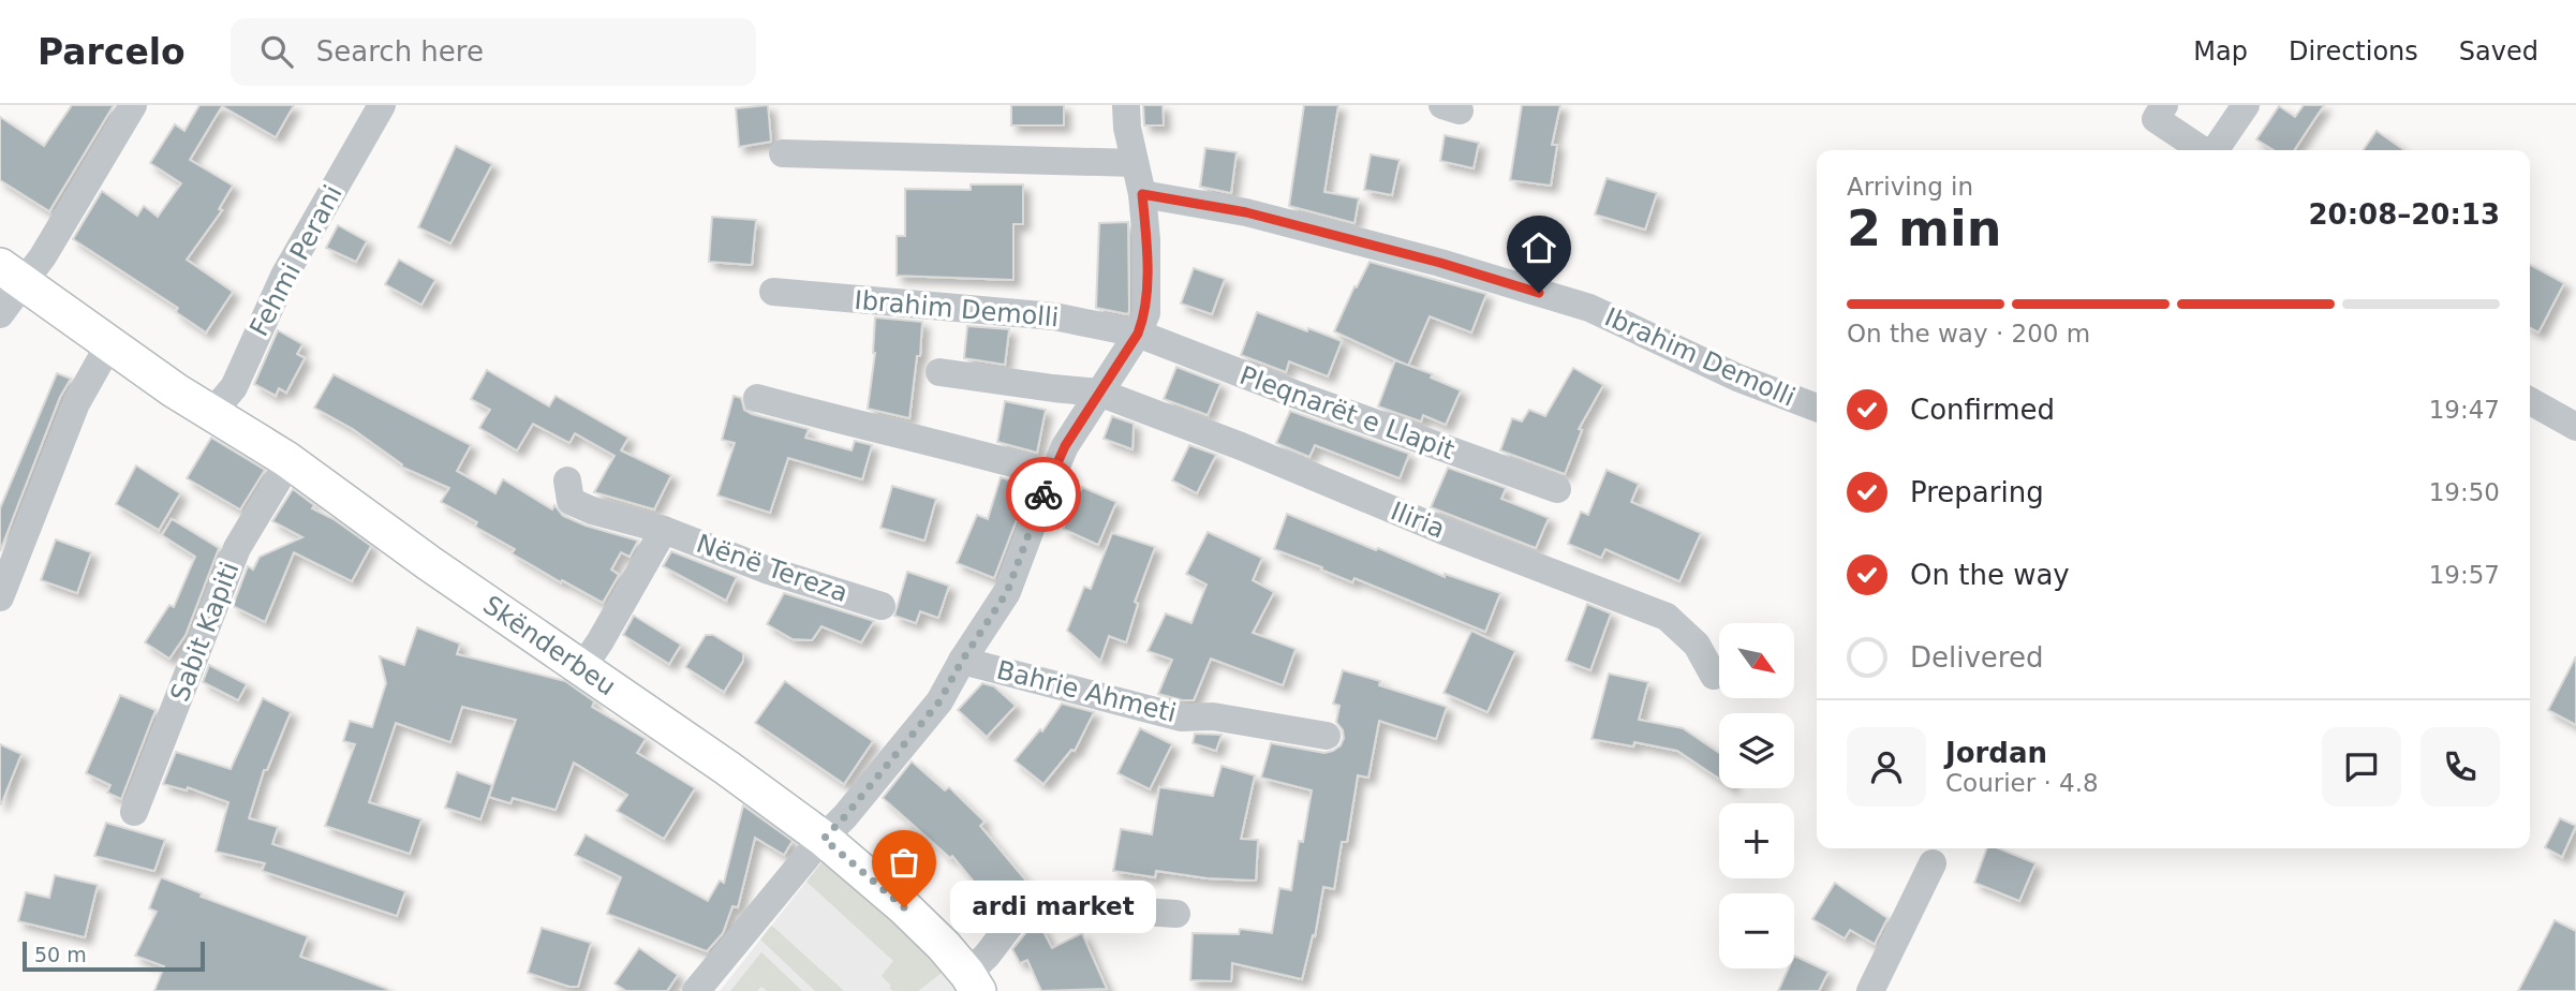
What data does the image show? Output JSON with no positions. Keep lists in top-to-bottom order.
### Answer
{
  "streets": {
    "main road": ["Skënderbeu"],
    "street": [
      "Fehmi Perani",
      "Ibrahim Demolli",
      "Pleqnarët e Llapit",
      "Iliria",
      "Nënë Tereza",
      "Sabit Kapiti",
      "Bahrie Ahmeti"
    ]
  },
  "crossings": [
    ["Fehmi Perani", "Skënderbeu"],
    ["Ibrahim Demolli", "Pleqnarët e Llapit"],
    ["Nënë Tereza", "Skënderbeu"],
    ["Sabit Kapiti", "Skënderbeu"]
  ],
  "places": ["ardi market"],
  "scale_bar": "50 m",
  "north": "bottom right",
  "page": {
    "header": "Parcelo",
    "search": "Search here",
    "nav": ["Map", "Directions", "Saved"],
    "heading": ["2 min", "Arriving in", "20:08–20:13"],
    "panel": ["Jordan", "Courier · 4.8"],
    "bar": "On the way · 200 m",
    "list": [
      ["Confirmed", "19:47"],
      ["Preparing", "19:50"],
      ["On the way", "19:57"],
      "Delivered"
    ],
    "map_buttons": ["+", "−"],
    "bubble": "ardi market",
    "scale": "50 m"
  }
}
